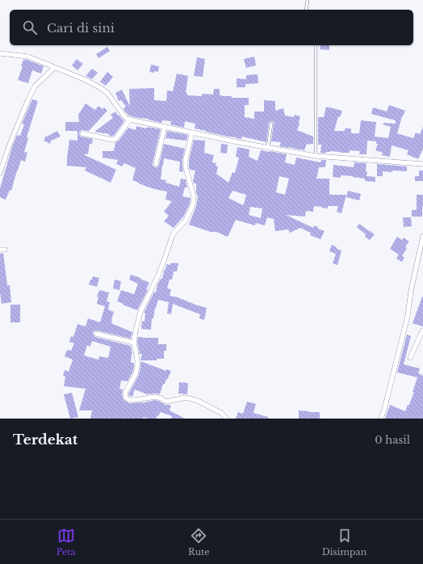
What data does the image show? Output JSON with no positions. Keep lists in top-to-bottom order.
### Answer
{
  "page": {
    "search": "Cari di sini",
    "heading": ["Terdekat", "0 hasil"],
    "nav": ["Peta", "Rute", "Disimpan"]
  }
}
